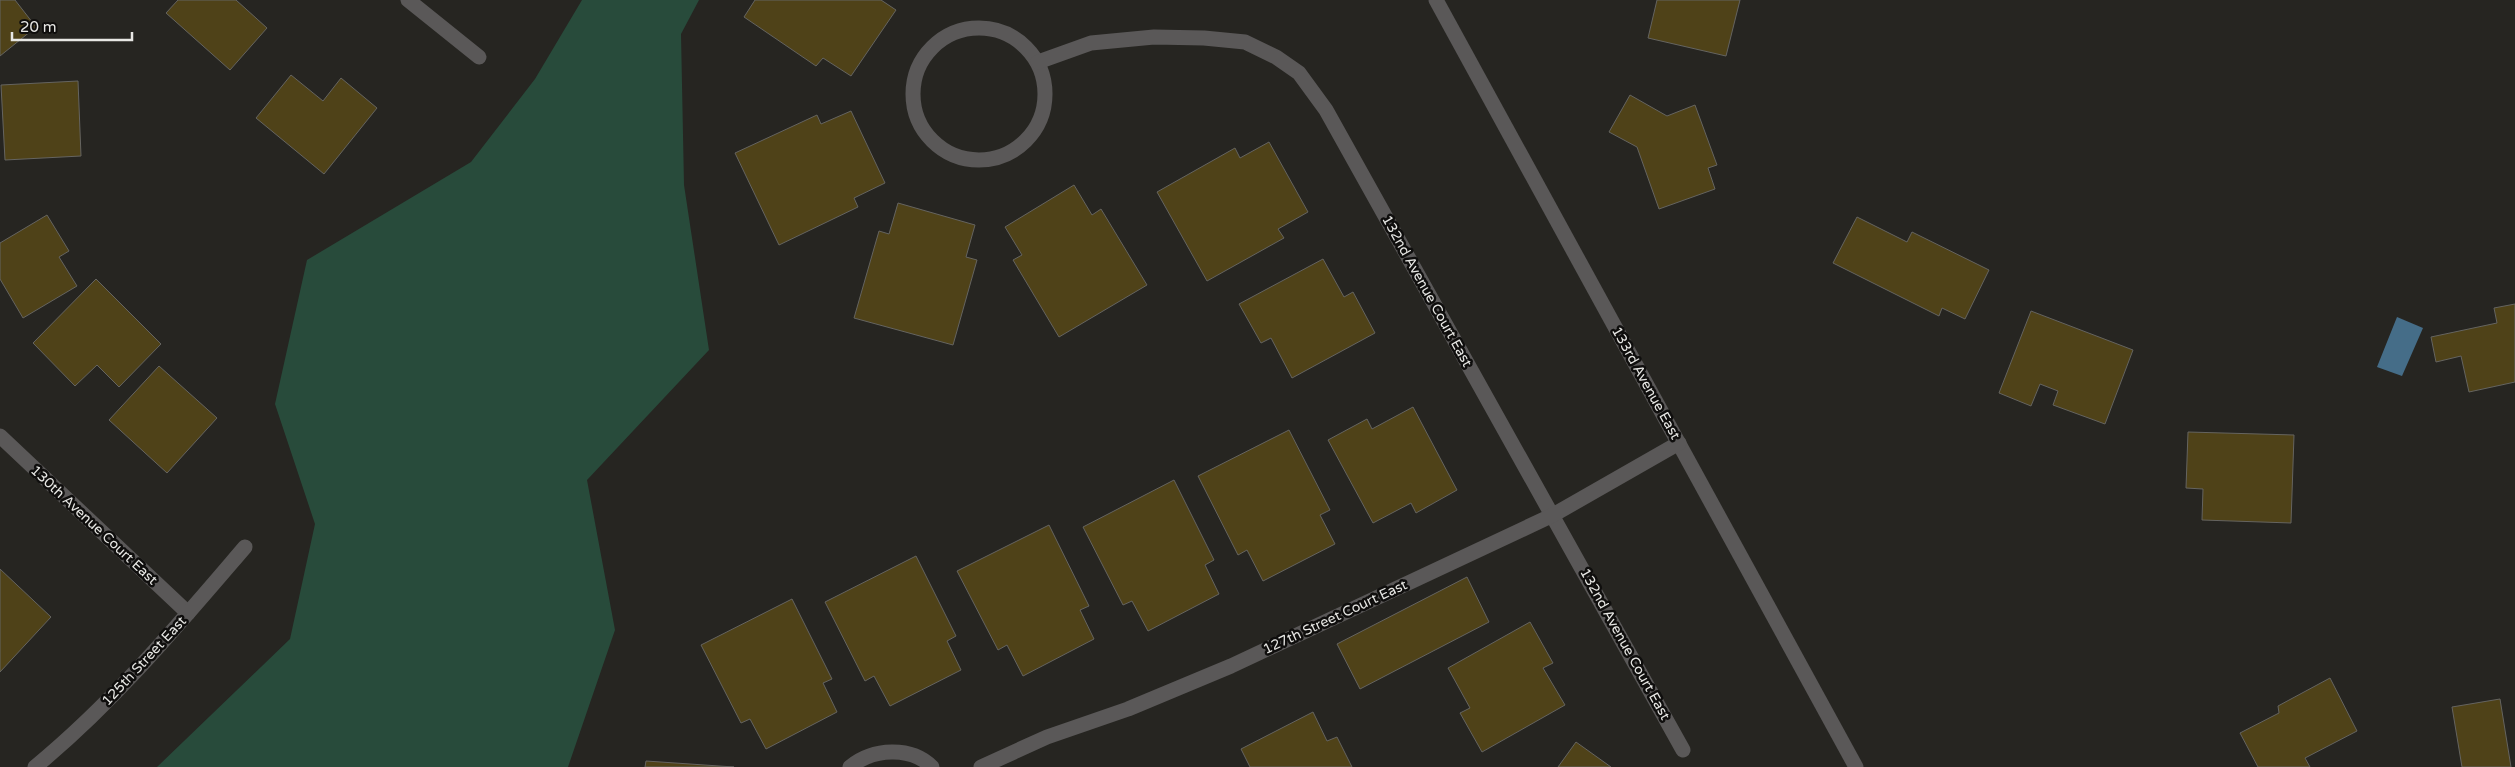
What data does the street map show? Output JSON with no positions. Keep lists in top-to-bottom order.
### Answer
{
  "streets": {
    "street": [
      "132nd Avenue Court East",
      "133rd Avenue East",
      "130th Avenue Court East",
      "127th Street Court East",
      "125th Street East"
    ]
  },
  "crossings": [
    ["132nd Avenue Court East", "127th Street Court East"],
    ["133rd Avenue East", "127th Street Court East"],
    ["130th Avenue Court East", "125th Street East"]
  ],
  "scale_bar": "20 m"
}
